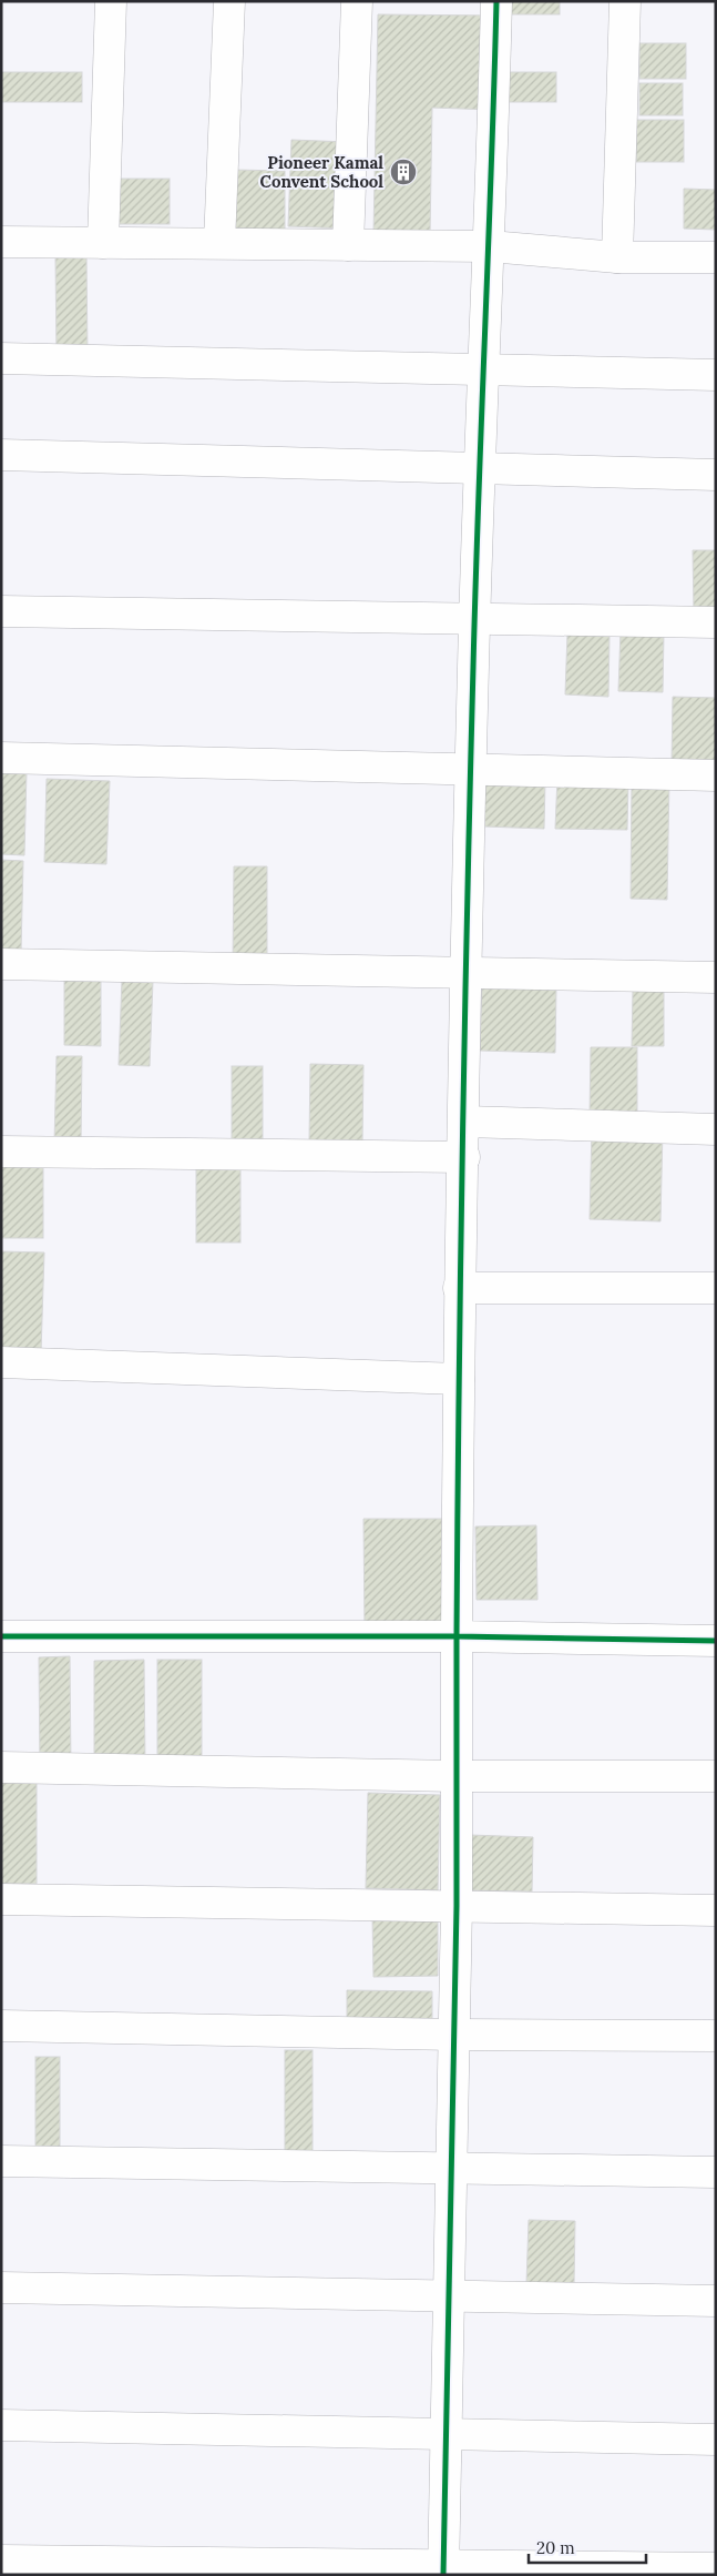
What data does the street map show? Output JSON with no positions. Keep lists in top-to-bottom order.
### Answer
{
  "places": {
    "building": ["Pioneer Kamal Convent School"]
  },
  "scale_bar": "20 m"
}
